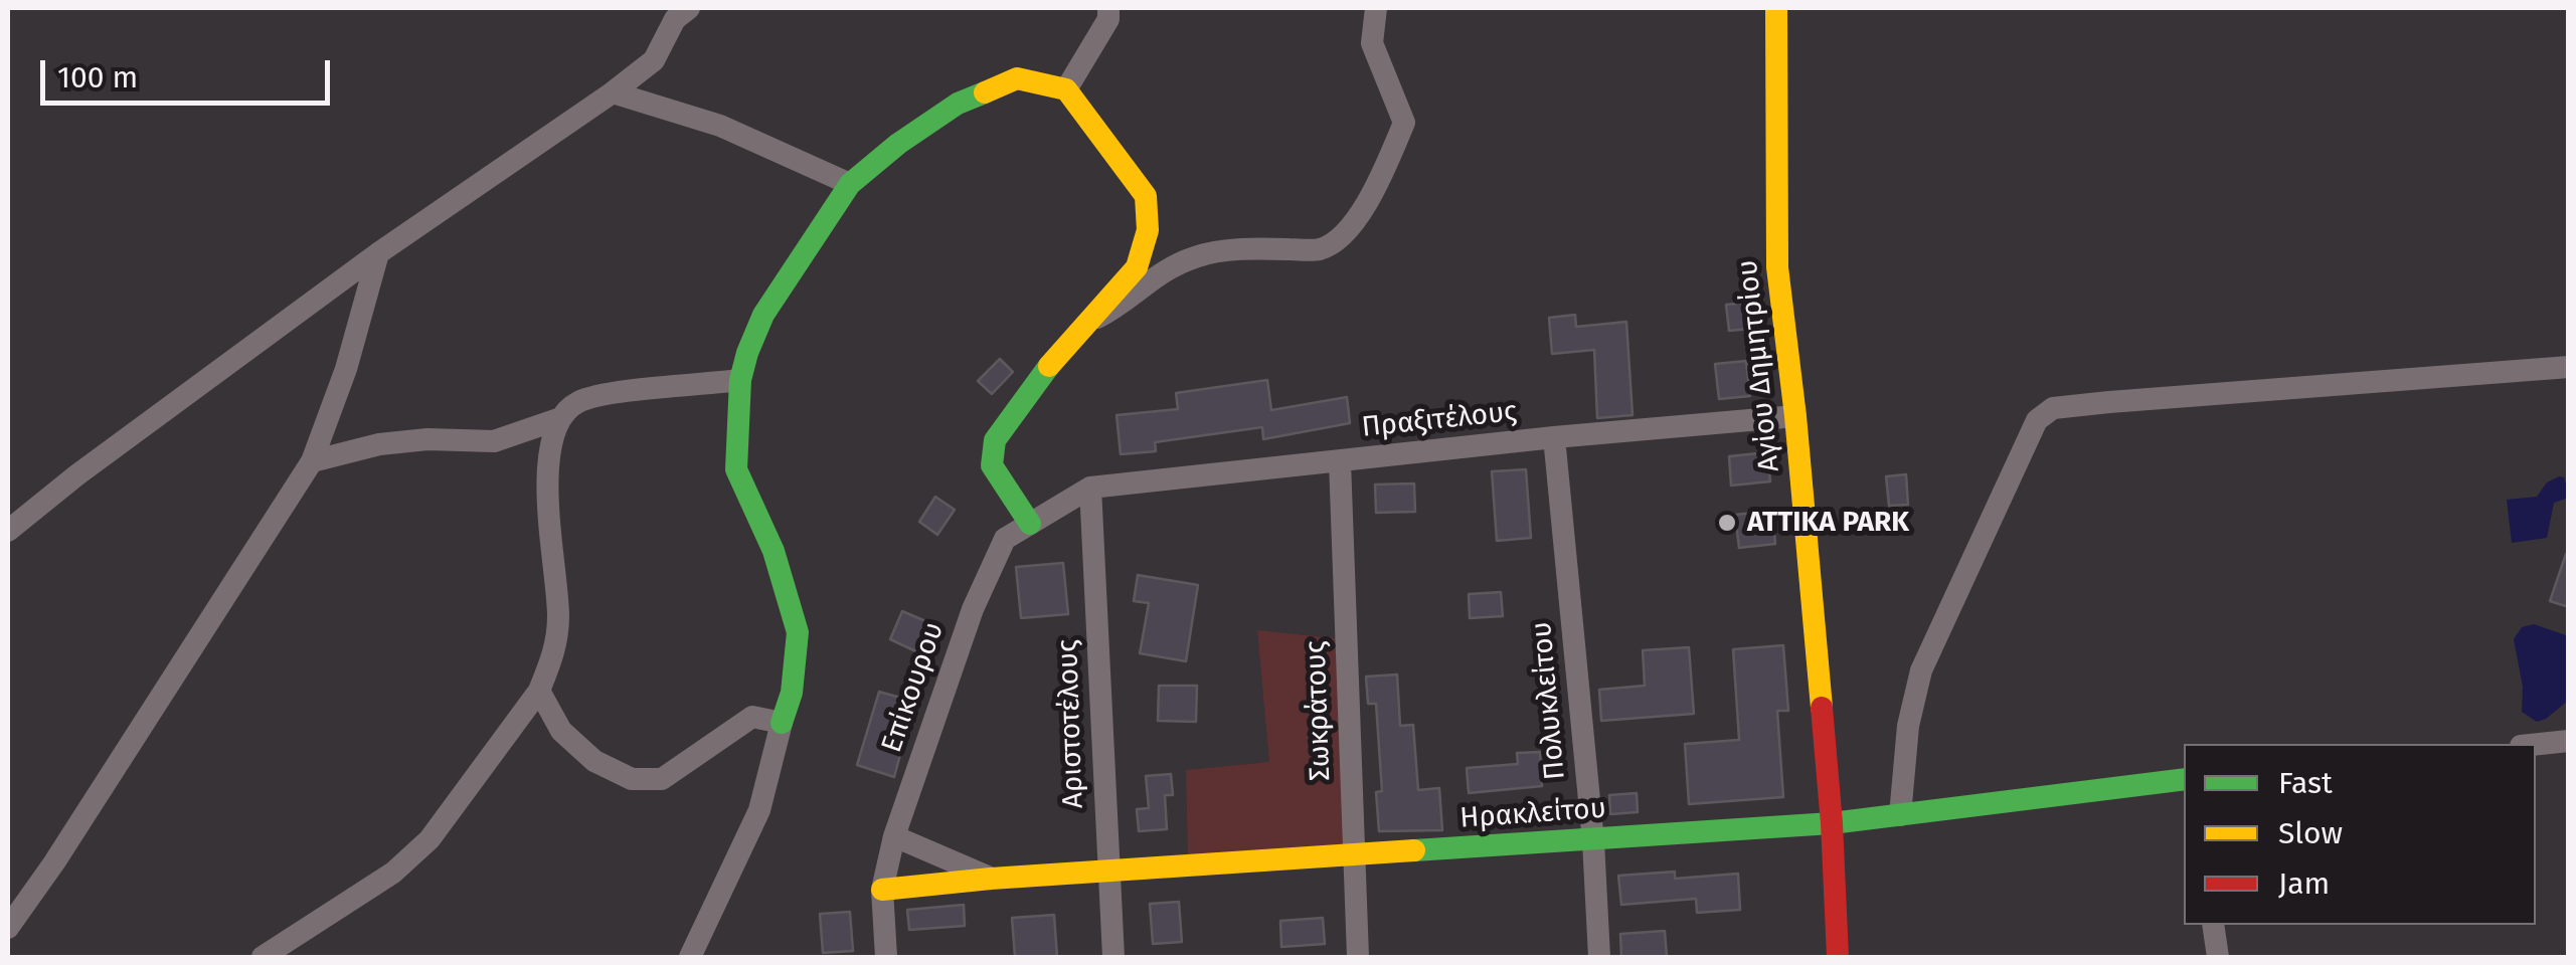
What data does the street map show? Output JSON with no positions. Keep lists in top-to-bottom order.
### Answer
{
  "streets": {
    "street": [
      "Αγίου Δημητρίου",
      "Πραξιτέλους",
      "Επίκουρου",
      "Πολυκλείτου",
      "Σωκράτους",
      "Αριστοτέλους",
      "Ηρακλείτου"
    ]
  },
  "crossings": [
    ["Αγίου Δημητρίου", "Πραξιτέλους"],
    ["Αγίου Δημητρίου", "Ηρακλείτου"],
    ["Πραξιτέλους", "Επίκουρου"],
    ["Πραξιτέλους", "Πολυκλείτου"],
    ["Πραξιτέλους", "Σωκράτους"],
    ["Πραξιτέλους", "Αριστοτέλους"],
    ["Επίκουρου", "Αριστοτέλους"],
    ["Επίκουρου", "Ηρακλείτου"],
    ["Πολυκλείτου", "Ηρακλείτου"],
    ["Σωκράτους", "Ηρακλείτου"],
    ["Αριστοτέλους", "Ηρακλείτου"]
  ],
  "places": ["ATTIKA PARK"],
  "legend": ["Fast", "Slow", "Jam"],
  "scale_bar": "100 m"
}
